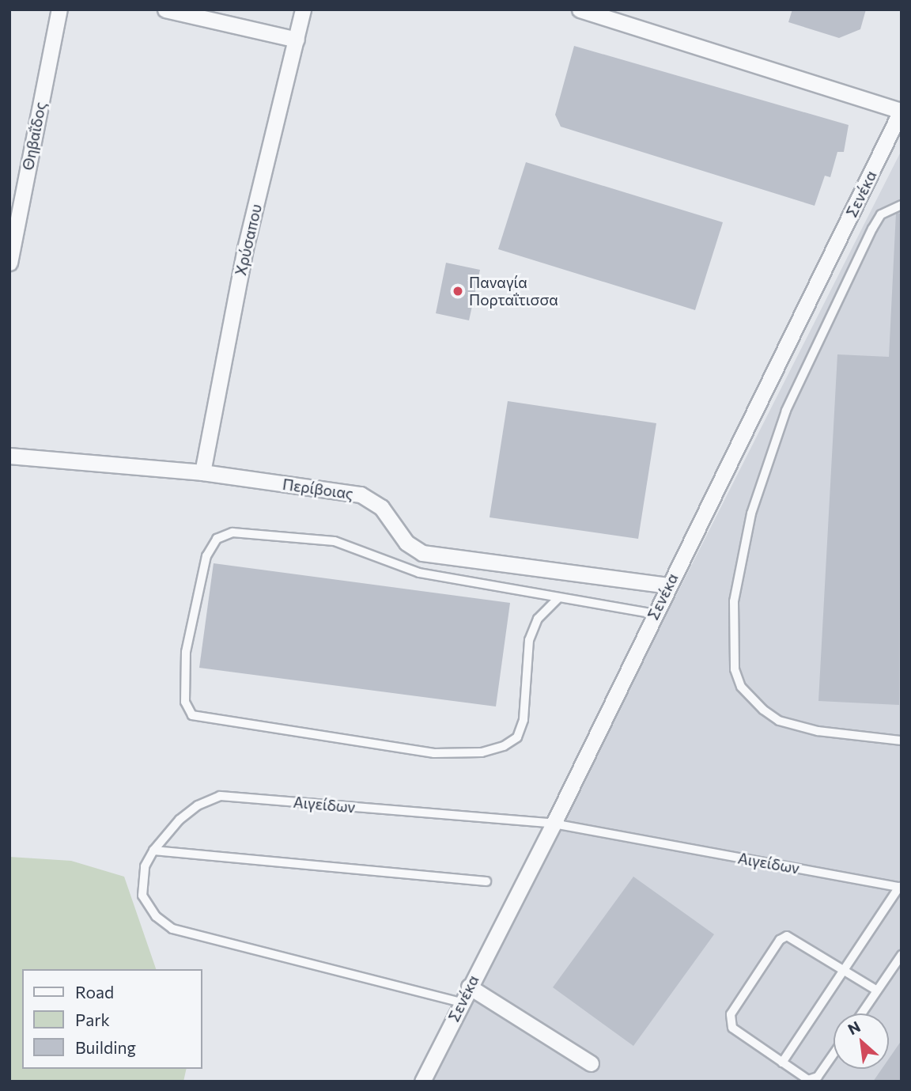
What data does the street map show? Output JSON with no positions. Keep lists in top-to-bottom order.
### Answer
{
  "streets": {
    "street": [
      "Θηβαΐδος",
      "Σενέκα",
      "Χρύσαπου",
      "Περίβοιας"
    ],
    "lane": ["Αιγείδων"]
  },
  "crossings": [
    ["Σενέκα", "Περίβοιας"],
    ["Σενέκα", "Αιγείδων"],
    ["Χρύσαπου", "Περίβοιας"]
  ],
  "places": ["Παναγία Πορταΐτισσα"],
  "legend": ["Road", "Park", "Building"],
  "north": "top left"
}
